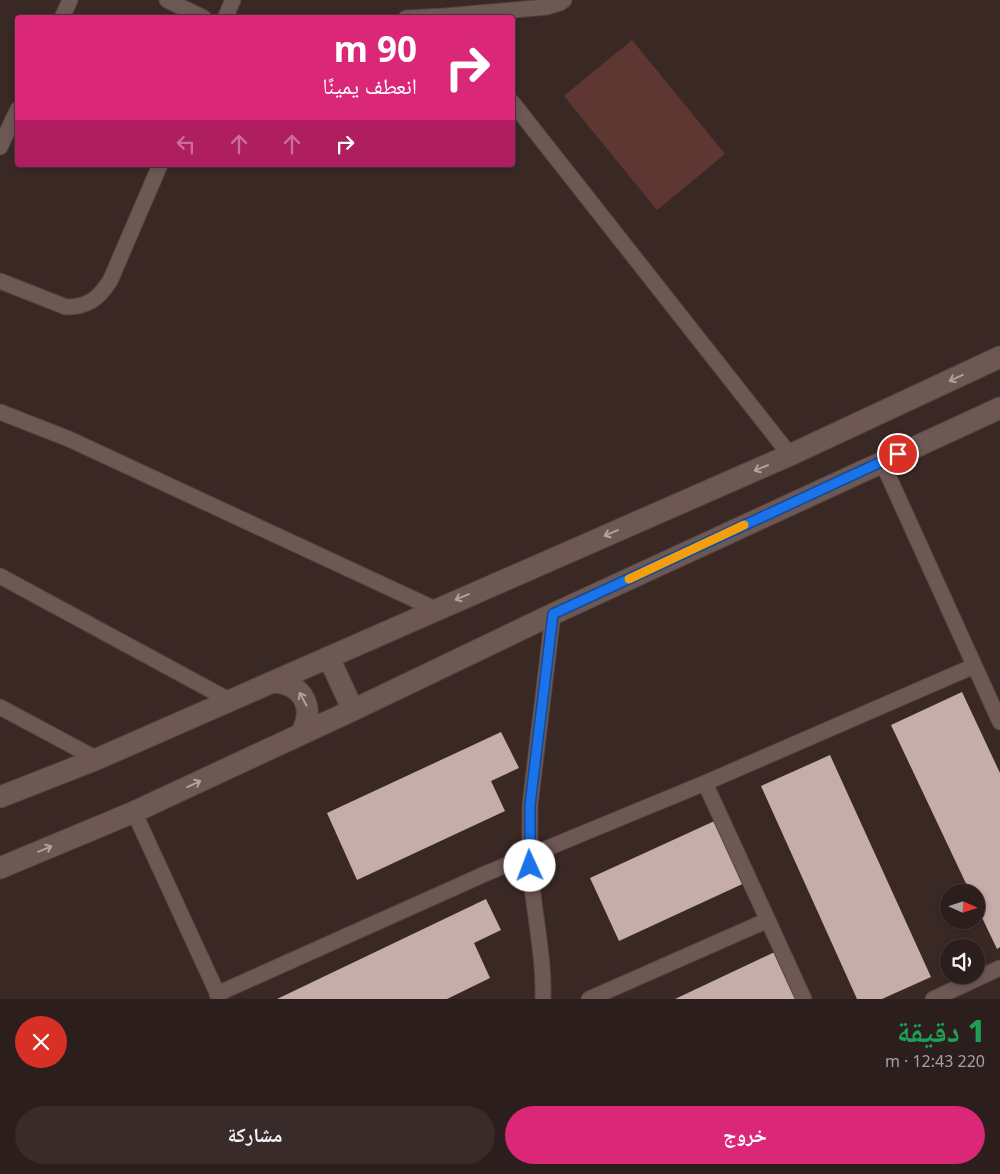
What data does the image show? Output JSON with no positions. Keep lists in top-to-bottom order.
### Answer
{
  "north": "right",
  "page": {
    "turn": ["90 m", "انعطف يمينًا"],
    "heading": ["1 دقيقة", "220 m · 12:43"],
    "buttons": ["خروج", "مشاركة"]
  }
}
